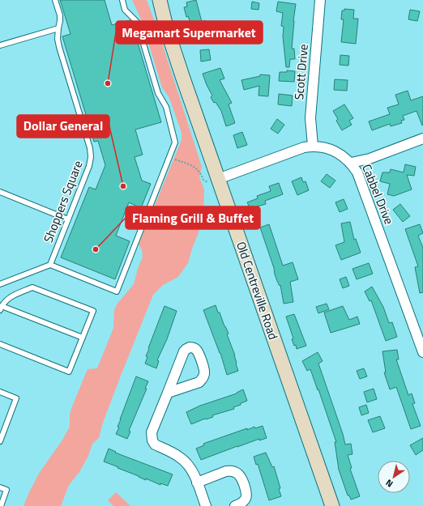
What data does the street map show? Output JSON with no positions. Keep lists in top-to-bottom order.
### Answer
{
  "streets": {
    "street": ["Scott Drive", "Cabbel Drive", "Old Centreville Road"],
    "lane": ["Shoppers Square"]
  },
  "crossings": [
    ["Scott Drive", "Cabbel Drive"],
    ["Cabbel Drive", "Old Centreville Road"]
  ],
  "places": ["Megamart Supermarket", "Dollar General", "Flaming Grill & Buffet"],
  "north": "bottom left"
}
